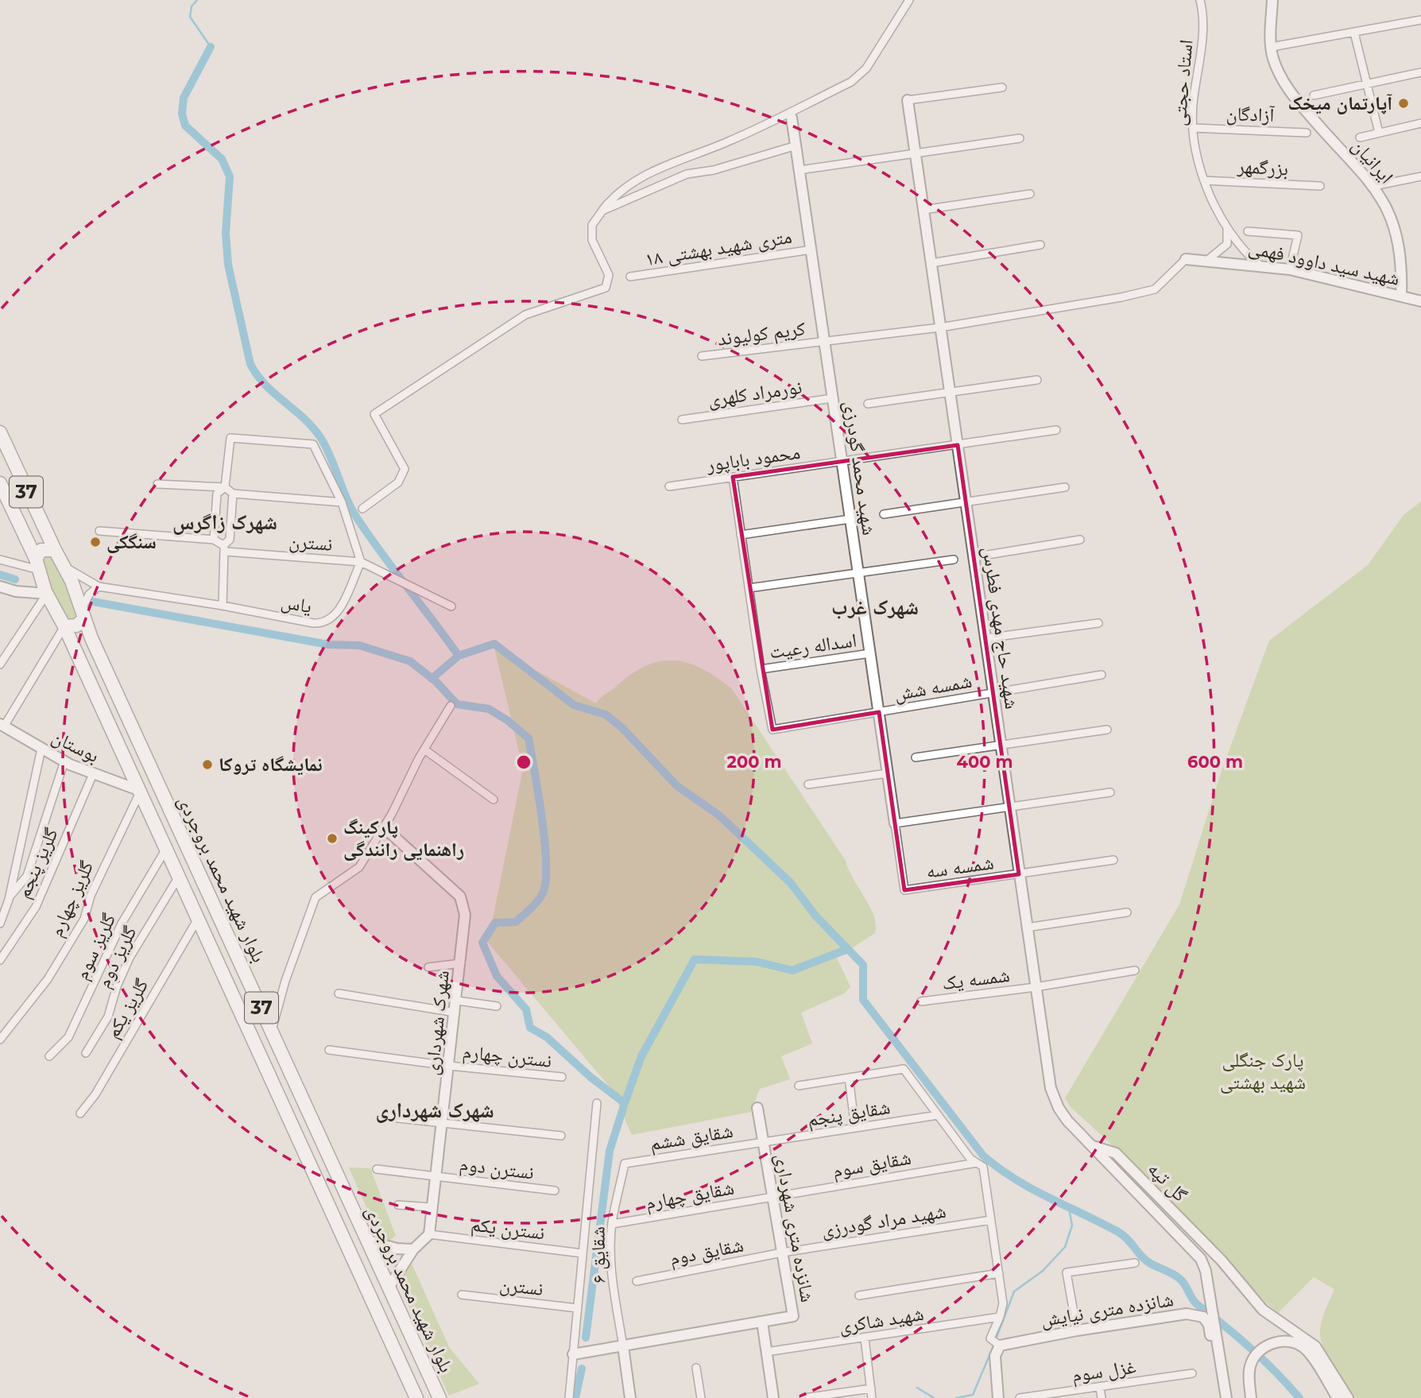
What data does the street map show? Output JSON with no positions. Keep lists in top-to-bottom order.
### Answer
{
  "streets": {
    "highway": ["37", "بلوار شهید محمد بروجردی"],
    "street": [
      "استاد حجتی",
      "آزادگان",
      "ایرانیان",
      "بزرگمهر",
      "۱۸ متری شهید بهشتی",
      "شهید سید داوود فهمی",
      "کریم کولیوند",
      "نورمراد کلهری",
      "محمود باباپور",
      "شهید محمد گودرزی",
      "نسترن",
      "یاس",
      "شهید حاج مهدی فطرس",
      "اسداله رعیت",
      "شمسه شش",
      "بوستان",
      "گلریز پنجم",
      "شمسه سه",
      "گلریز چهارم",
      "گلریز سوم",
      "گلریز دوم",
      "شمسه یک",
      "گلریز یکم",
      "شهرک شهرداری",
      "نسترن چهارم",
      "شقایق پنجم",
      "شقایق ششم",
      "شقایق سوم",
      "نسترن دوم",
      "گل تپه",
      "شقایق چهارم",
      "شهید مراد گودرزی",
      "شانزده متری شهرداری",
      "نسترن یکم",
      "شقایق دوم",
      "شقایق ۶",
      "شانزده متری نیایش",
      "شهید شاکری",
      "غزل سوم"
    ]
  },
  "crossings": [
    ["استاد حجتی", "آزادگان"],
    ["استاد حجتی", "بزرگمهر"],
    ["استاد حجتی", "شهید سید داوود فهمی"],
    ["ایرانیان", "شهید سید داوود فهمی"],
    ["۱۸ متری شهید بهشتی", "شهید محمد گودرزی"],
    ["شهید سید داوود فهمی", "کریم کولیوند"],
    ["کریم کولیوند", "شهید محمد گودرزی"],
    ["کریم کولیوند", "شهید حاج مهدی فطرس"],
    ["نورمراد کلهری", "شهید محمد گودرزی"],
    ["محمود باباپور", "شهید محمد گودرزی"],
    ["محمود باباپور", "شهید حاج مهدی فطرس"],
    ["شهید محمد گودرزی", "اسداله رعیت"],
    ["شهید محمد گودرزی", "شمسه شش"],
    ["شهید محمد گودرزی", "شمسه سه"],
    ["37", "یاس"],
    ["37", "بلوار شهید محمد بروجردی"],
    ["نسترن", "یاس"],
    ["شهید حاج مهدی فطرس", "شمسه شش"],
    ["شهید حاج مهدی فطرس", "شمسه سه"],
    ["شهید حاج مهدی فطرس", "شمسه یک"],
    ["شهید حاج مهدی فطرس", "گل تپه"],
    ["اسداله رعیت", "شمسه شش"],
    ["بوستان", "گلریز پنجم"],
    ["بوستان", "بلوار شهید محمد بروجردی"],
    ["بوستان", "گلریز چهارم"],
    ["بلوار شهید محمد بروجردی", "گلریز چهارم"],
    ["بلوار شهید محمد بروجردی", "گلریز سوم"],
    ["بلوار شهید محمد بروجردی", "گلریز دوم"],
    ["بلوار شهید محمد بروجردی", "گلریز یکم"],
    ["شهرک شهرداری", "نسترن چهارم"],
    ["شهرک شهرداری", "نسترن دوم"],
    ["شهرک شهرداری", "نسترن یکم"],
    ["شقایق پنجم", "شقایق ششم"],
    ["شقایق پنجم", "شانزده متری شهرداری"],
    ["شقایق ششم", "شانزده متری شهرداری"],
    ["شقایق ششم", "شقایق ۶"],
    ["شقایق سوم", "شقایق چهارم"],
    ["شقایق سوم", "شانزده متری شهرداری"],
    ["گل تپه", "شانزده متری نیایش"],
    ["شقایق چهارم", "شانزده متری شهرداری"],
    ["شقایق چهارم", "شقایق ۶"],
    ["شهید مراد گودرزی", "شانزده متری شهرداری"],
    ["شهید مراد گودرزی", "شقایق دوم"],
    ["شانزده متری شهرداری", "شقایق دوم"],
    ["شانزده متری شهرداری", "شقایق ۶"]
  ],
  "districts": ["شهرک زاگرس", "شهرک غرب", "شهرک شهرداری"],
  "parks": ["پارک جنگلی شهید بهشتی"],
  "places": [
    "آپارتمان میخک",
    "سنگکی",
    "نمایشگاه تروکا",
    "پارکینگ راهنمایی رانندگی"
  ],
  "rings": ["200 m", "400 m", "600 m"]
}
